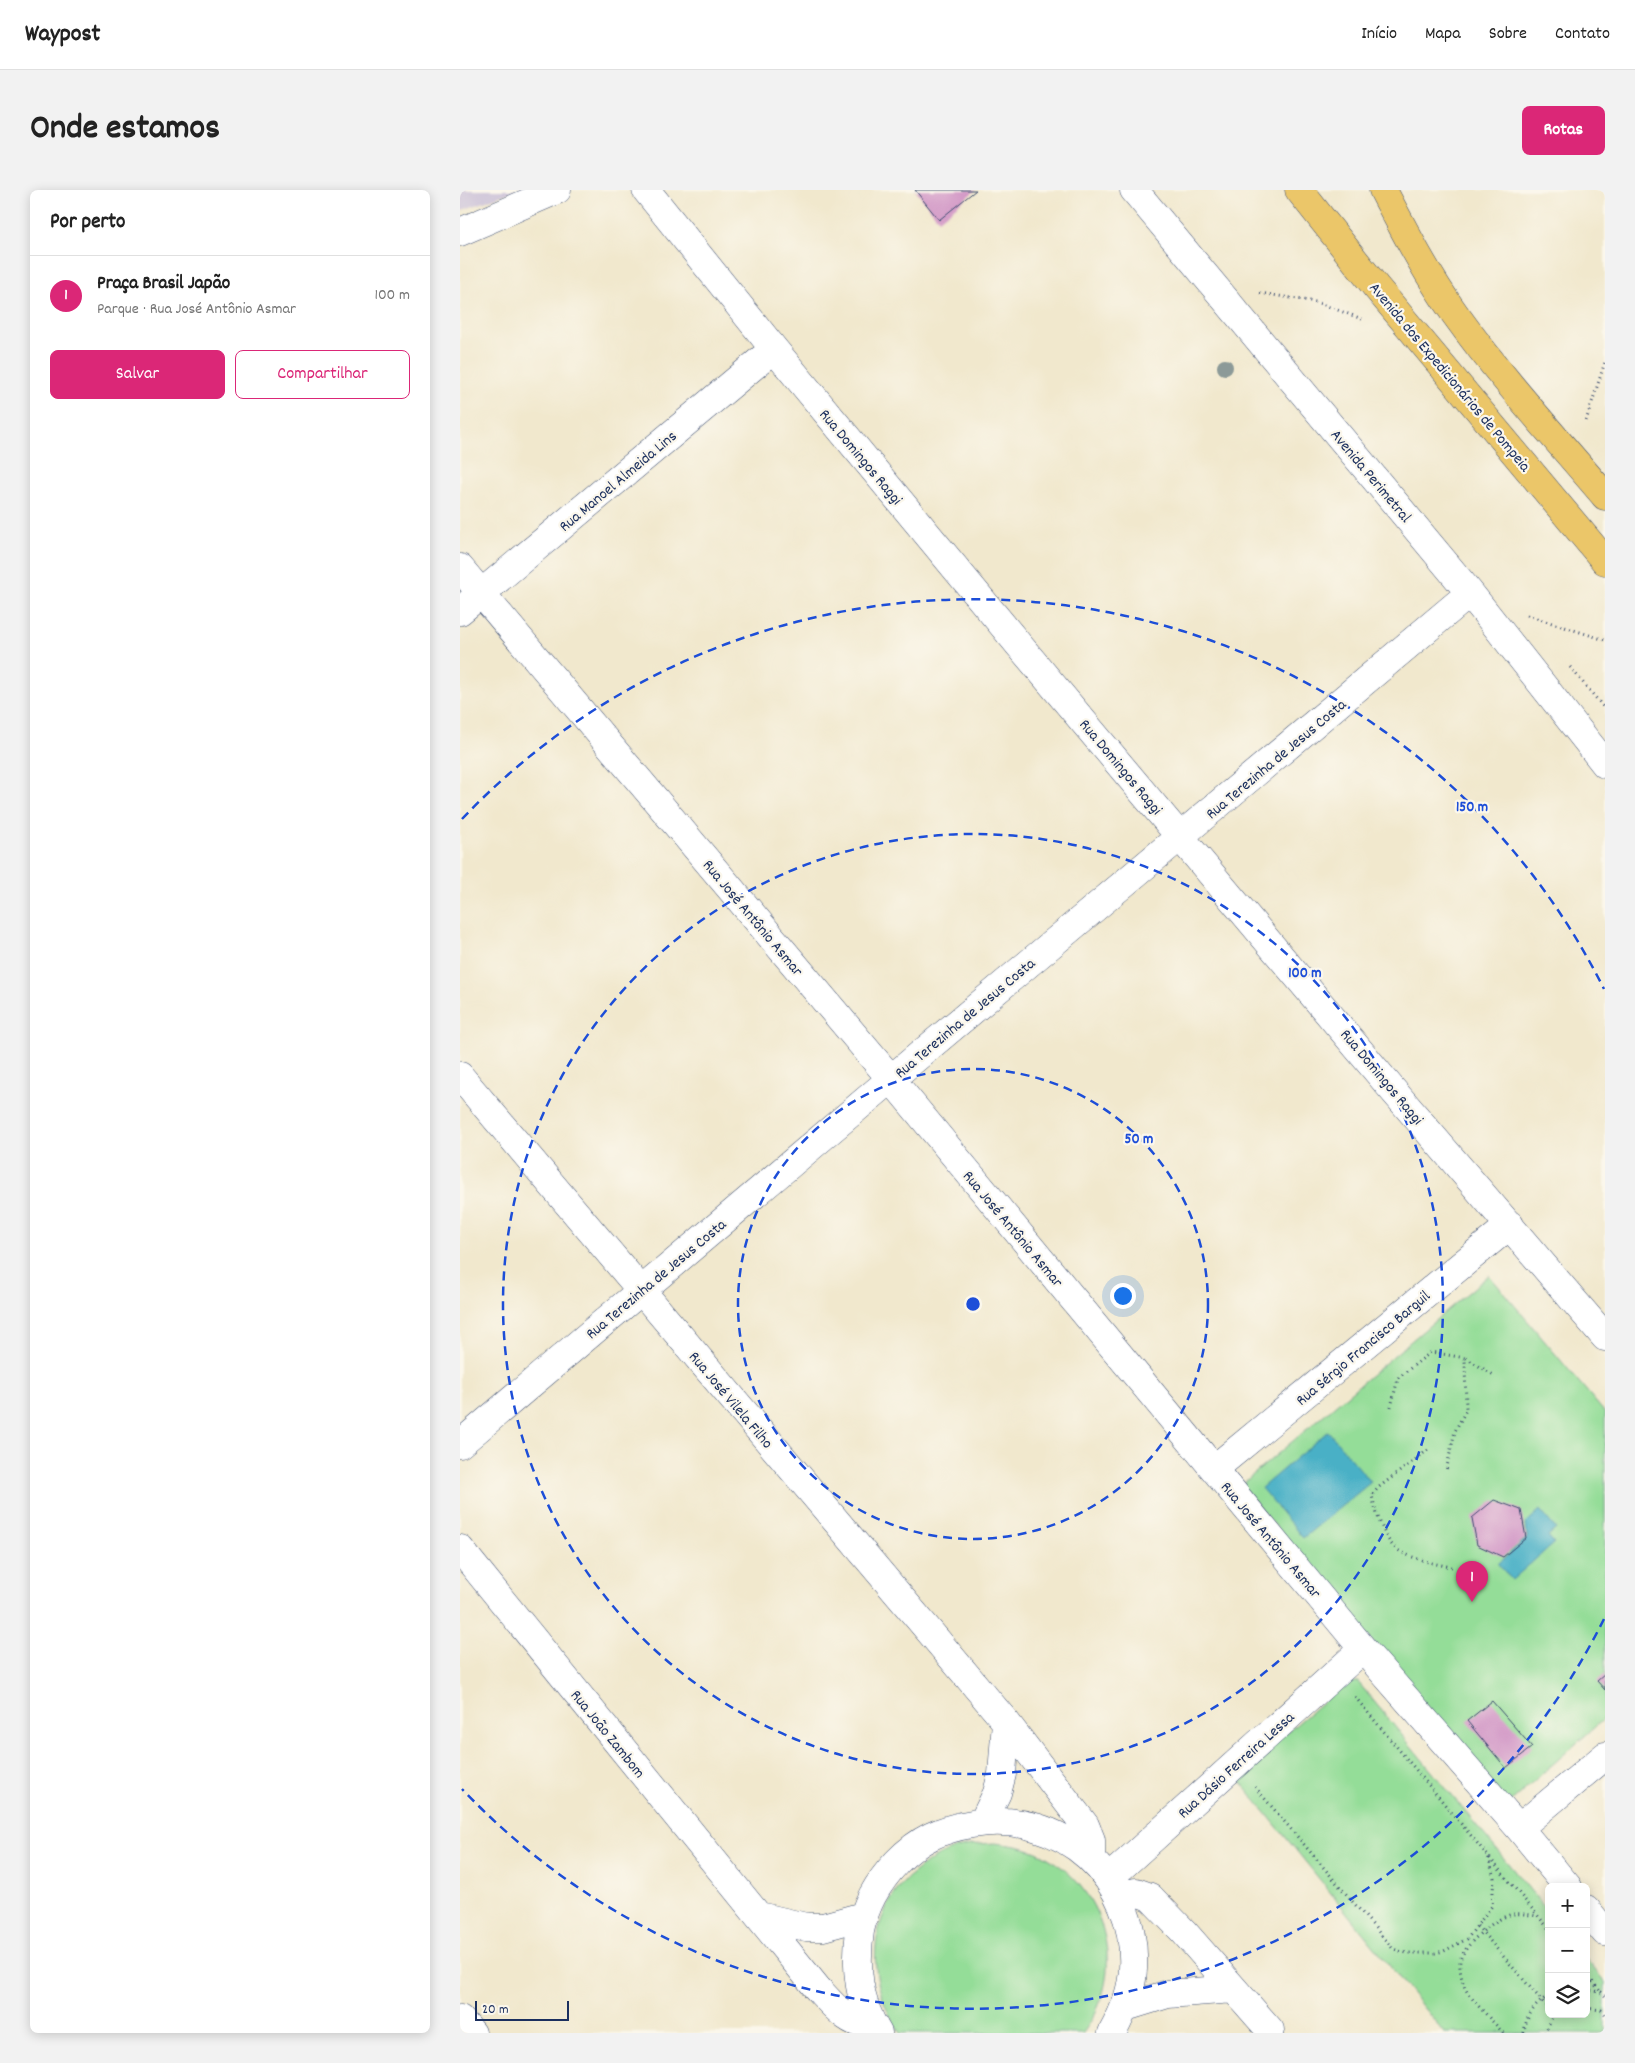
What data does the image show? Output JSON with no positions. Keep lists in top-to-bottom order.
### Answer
{
  "streets": {
    "highway": ["Avenida dos Expedicionários de Pompeia"],
    "street": [
      "Rua Domingos Raggi",
      "Avenida Perimetral",
      "Rua Manoel Almeida Lins",
      "Rua Terezinha de Jesus Costa",
      "Rua José Antônio Asmar",
      "Rua Sérgio Francisco Barguil",
      "Rua José Vilela Filho",
      "Rua João Zambom",
      "Rua Dásio Ferreira Lessa"
    ]
  },
  "crossings": [
    ["Rua Domingos Raggi", "Rua Manoel Almeida Lins"],
    ["Rua Domingos Raggi", "Rua Terezinha de Jesus Costa"],
    ["Rua Domingos Raggi", "Rua Sérgio Francisco Barguil"],
    ["Avenida Perimetral", "Rua Terezinha de Jesus Costa"],
    ["Rua Manoel Almeida Lins", "Rua José Antônio Asmar"],
    ["Rua Terezinha de Jesus Costa", "Rua José Antônio Asmar"],
    ["Rua Terezinha de Jesus Costa", "Rua José Vilela Filho"],
    ["Rua José Antônio Asmar", "Rua Sérgio Francisco Barguil"],
    ["Rua José Antônio Asmar", "Rua Dásio Ferreira Lessa"]
  ],
  "scale_bar": "20 m",
  "page": {
    "header": "Waypost",
    "nav": [
      "Início",
      "Mapa",
      "Sobre",
      "Contato"
    ],
    "title": "Onde estamos",
    "buttons": [
      "Rotas",
      ["Salvar", "Compartilhar"]
    ],
    "heading": "Por perto",
    "list": [
      {
        "mark": "1",
        "name": "Praça Brasil Japão",
        "note": "Parque · Rua José Antônio Asmar",
        "value": "100 m"
      }
    ],
    "pins": "1",
    "map_buttons": ["+", "−"],
    "scale": "20 m"
  },
  "rings": ["150 m", "100 m", "50 m"]
}
